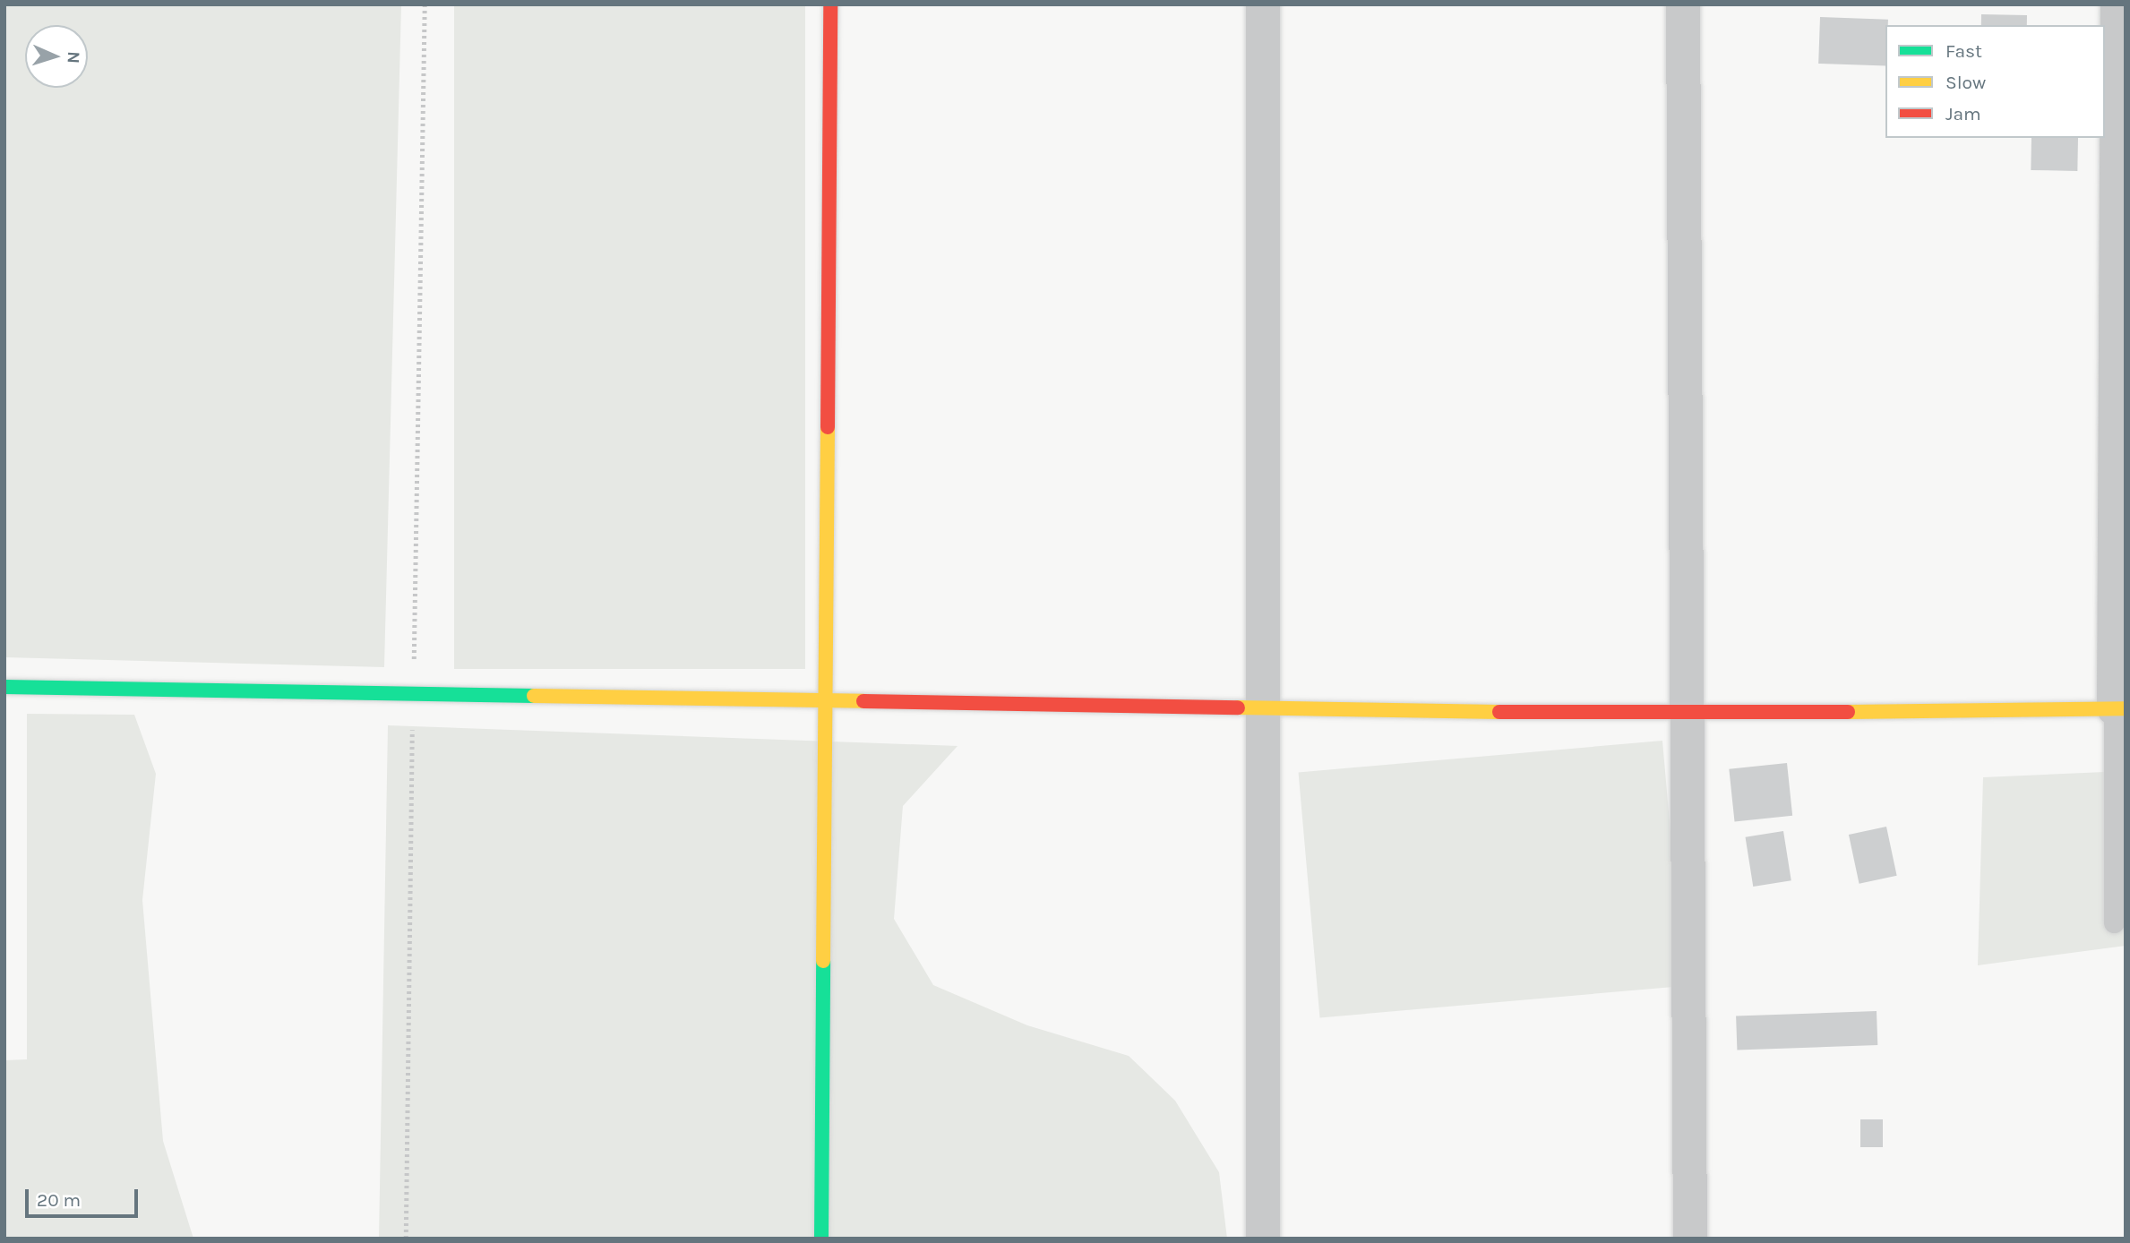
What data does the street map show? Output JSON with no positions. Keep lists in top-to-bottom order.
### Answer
{
  "legend": ["Fast", "Slow", "Jam"],
  "scale_bar": "20 m",
  "north": "right"
}
